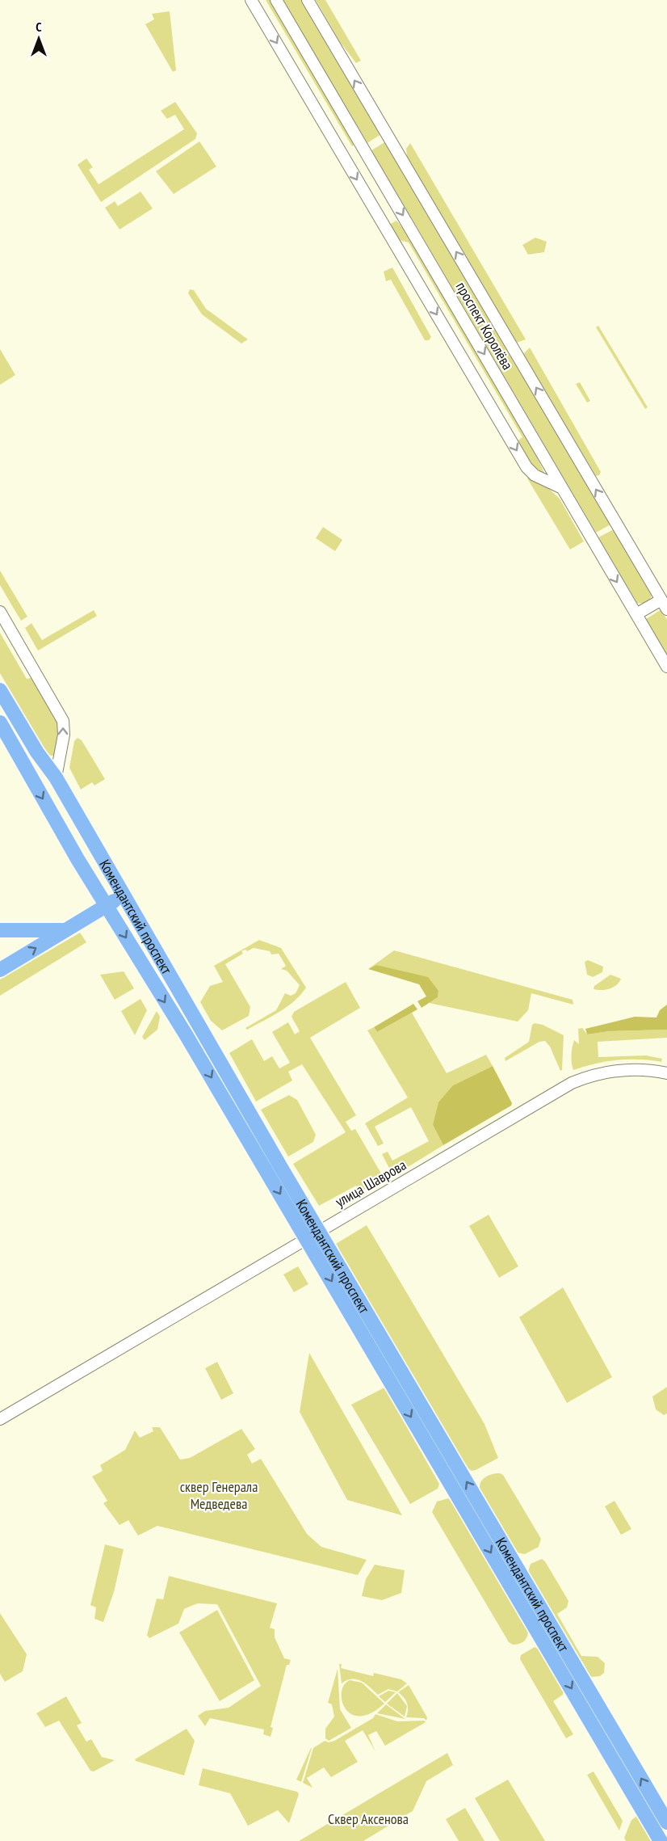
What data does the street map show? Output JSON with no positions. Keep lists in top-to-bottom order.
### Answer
{
  "streets": {
    "main road": ["Комендантский проспект"],
    "street": ["проспект Королёва", "улица Шаврова"]
  },
  "crossings": [
    ["Комендантский проспект", "улица Шаврова"]
  ],
  "parks": ["сквер Генерала Медведева", "Сквер Аксенова"],
  "north": "top"
}
